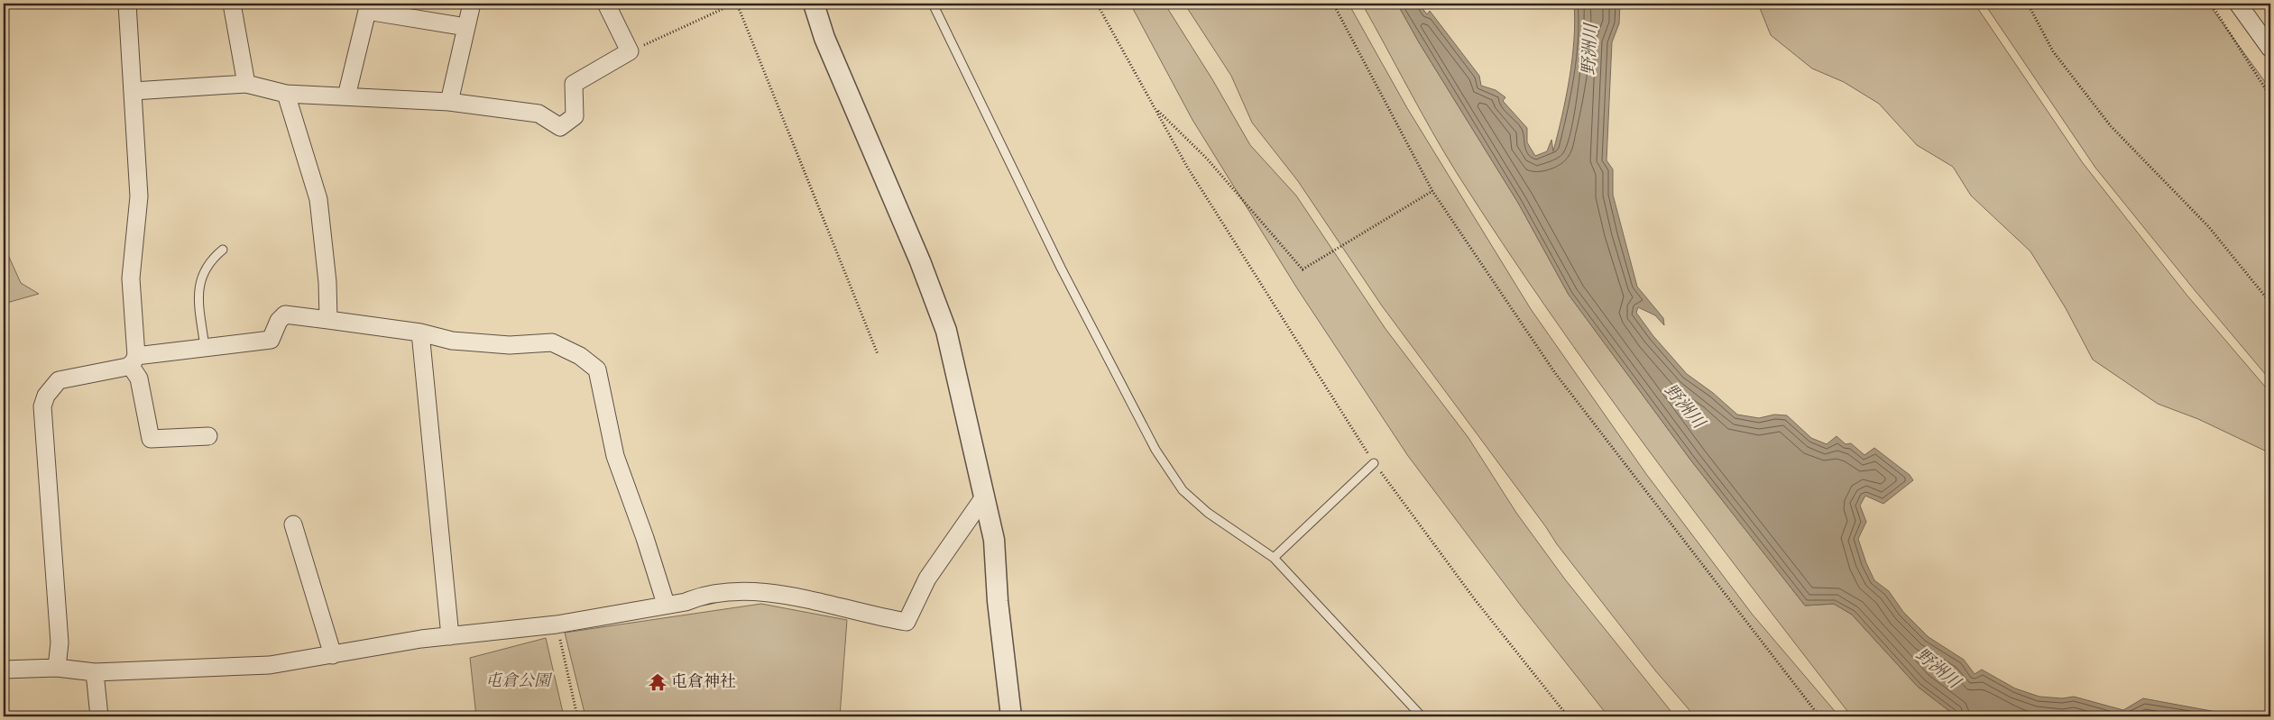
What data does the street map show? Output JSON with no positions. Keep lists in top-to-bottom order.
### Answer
{
  "water": ["野洲川"],
  "parks": ["屯倉公園"],
  "places": {
    "temple": ["屯倉神社"]
  }
}
